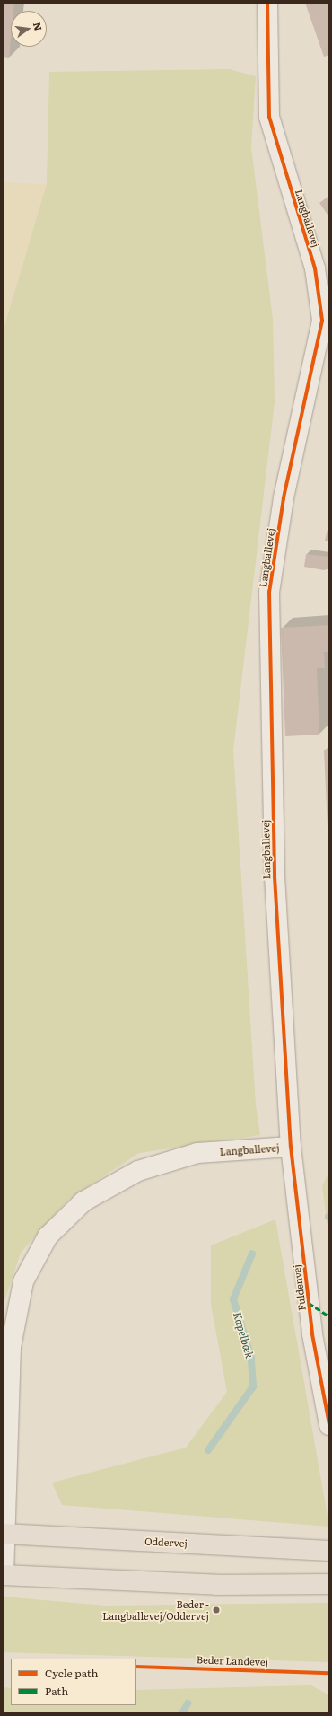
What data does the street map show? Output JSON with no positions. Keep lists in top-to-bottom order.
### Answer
{
  "streets": {
    "main road": ["Oddervej"],
    "street": ["Langballevej", "Fuldenvej"],
    "cycle path": ["Beder Landevej"]
  },
  "crossings": [
    ["Langballevej", "Fuldenvej"],
    ["Langballevej", "Oddervej"]
  ],
  "water": ["Kapelbæk"],
  "places": ["Beder - Langballevej/Oddervej"],
  "legend": ["Cycle path", "Path"],
  "north": "right"
}
